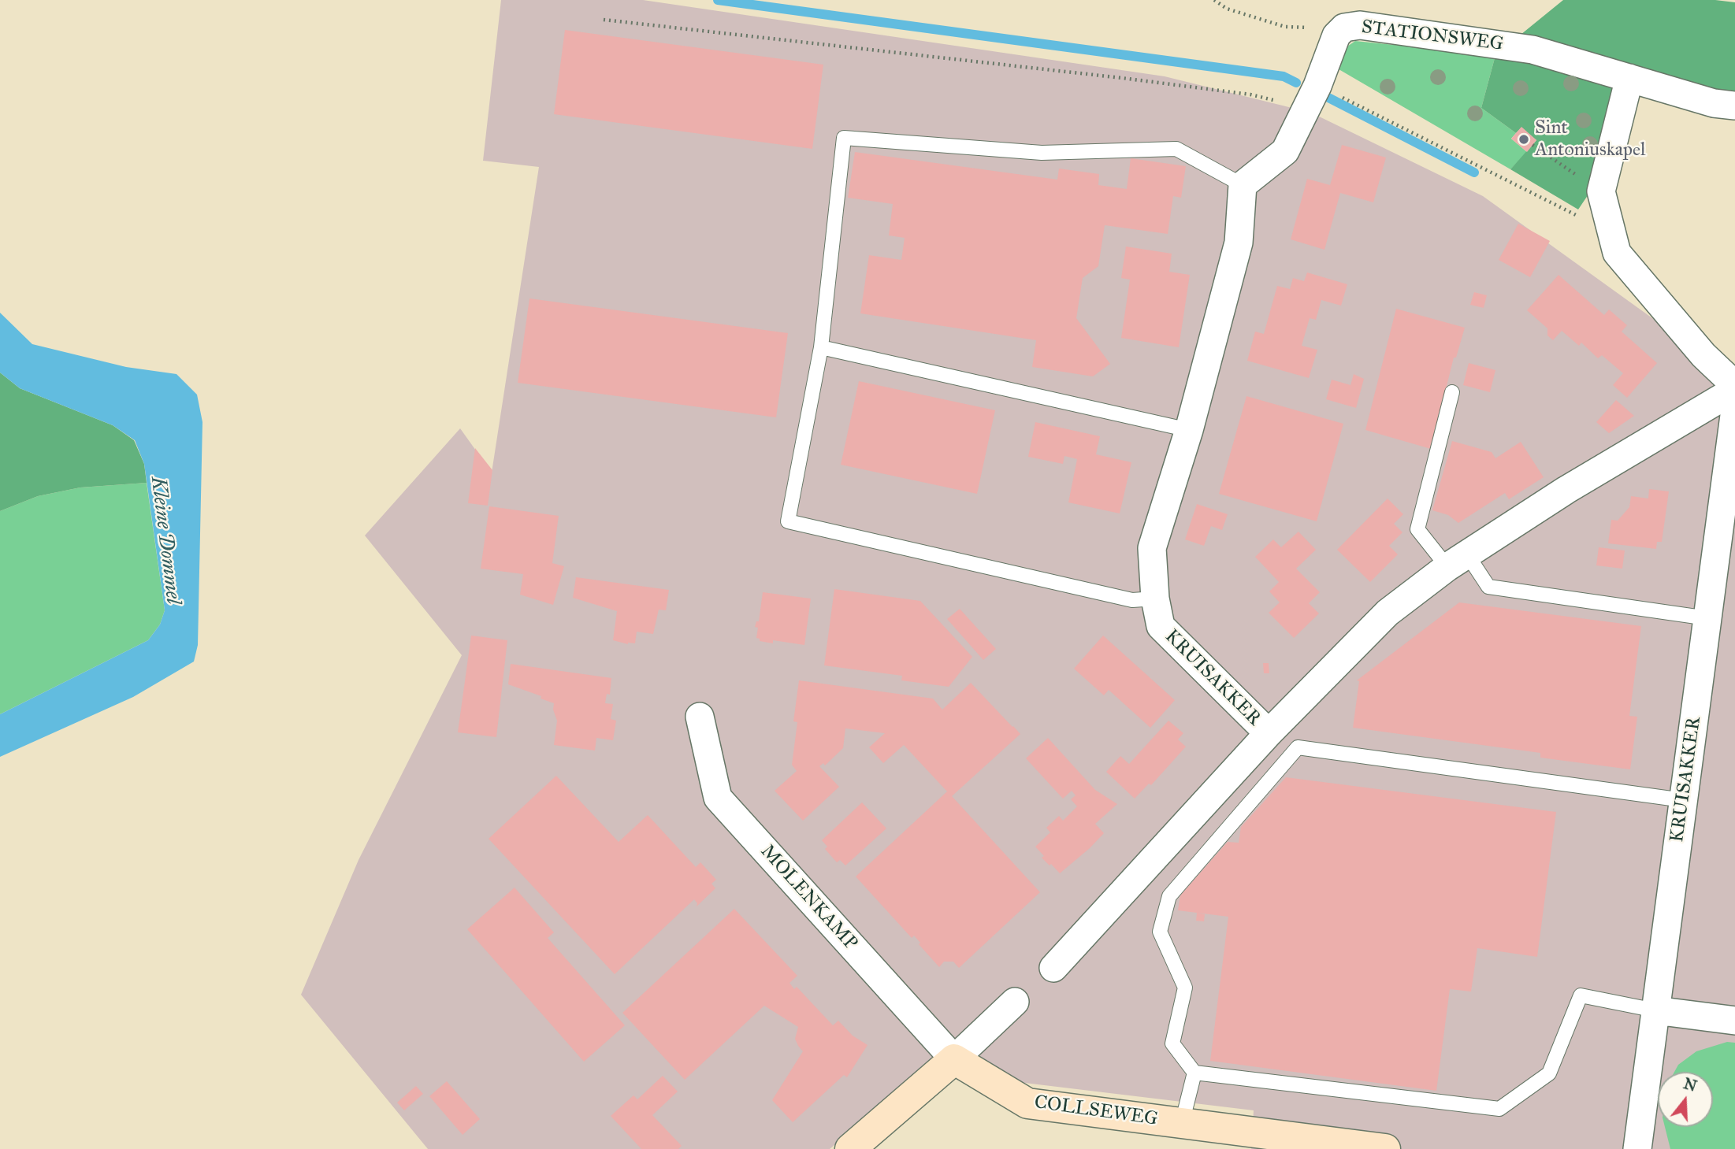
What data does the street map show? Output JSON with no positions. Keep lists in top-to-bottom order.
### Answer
{
  "streets": {
    "street": [
      "STATIONSWEG",
      "KRUISAKKER",
      "MOLENKAMP",
      "COLLSEWEG"
    ]
  },
  "crossings": [
    ["MOLENKAMP", "COLLSEWEG"]
  ],
  "water": ["Kleine Dommel"],
  "places": ["Sint Antoniuskapel"],
  "north": "top"
}
